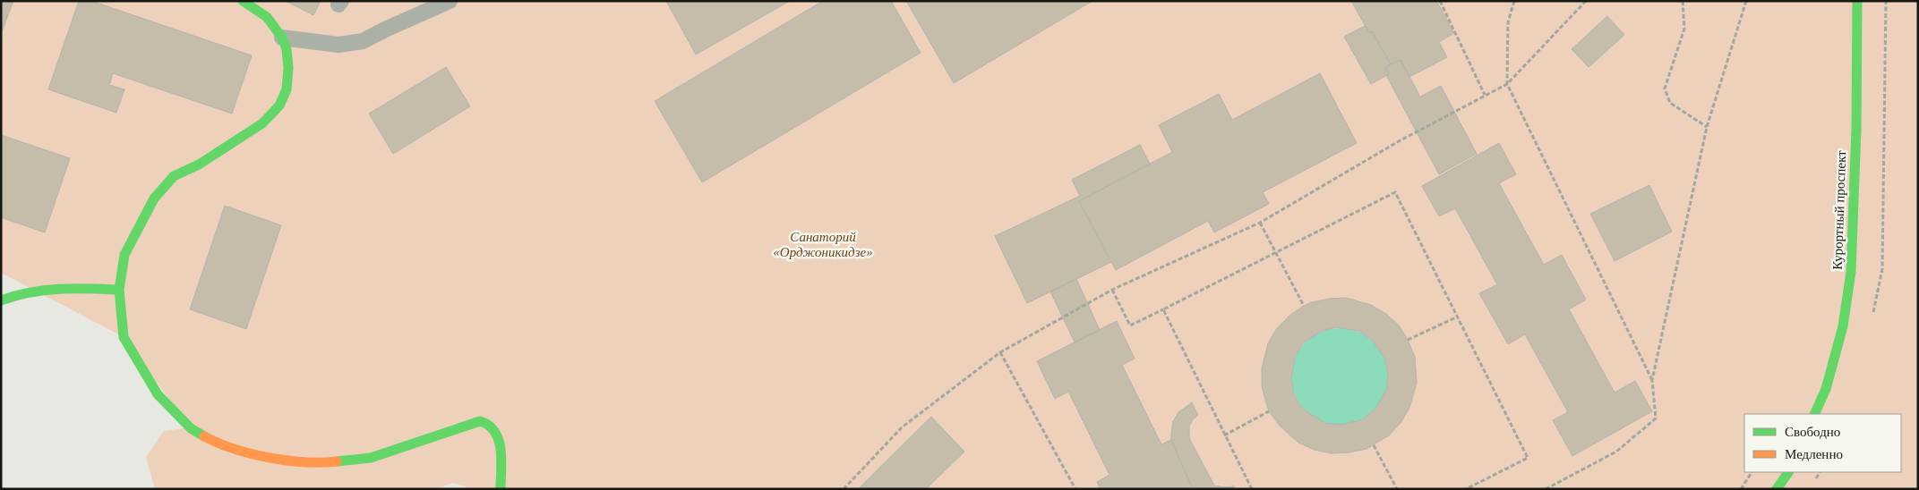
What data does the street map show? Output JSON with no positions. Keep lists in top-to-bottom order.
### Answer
{
  "streets": {
    "street": ["Курортный проспект"]
  },
  "parks": ["Санаторий «Орджоникидзе»"],
  "legend": ["Свободно", "Медленно"]
}
